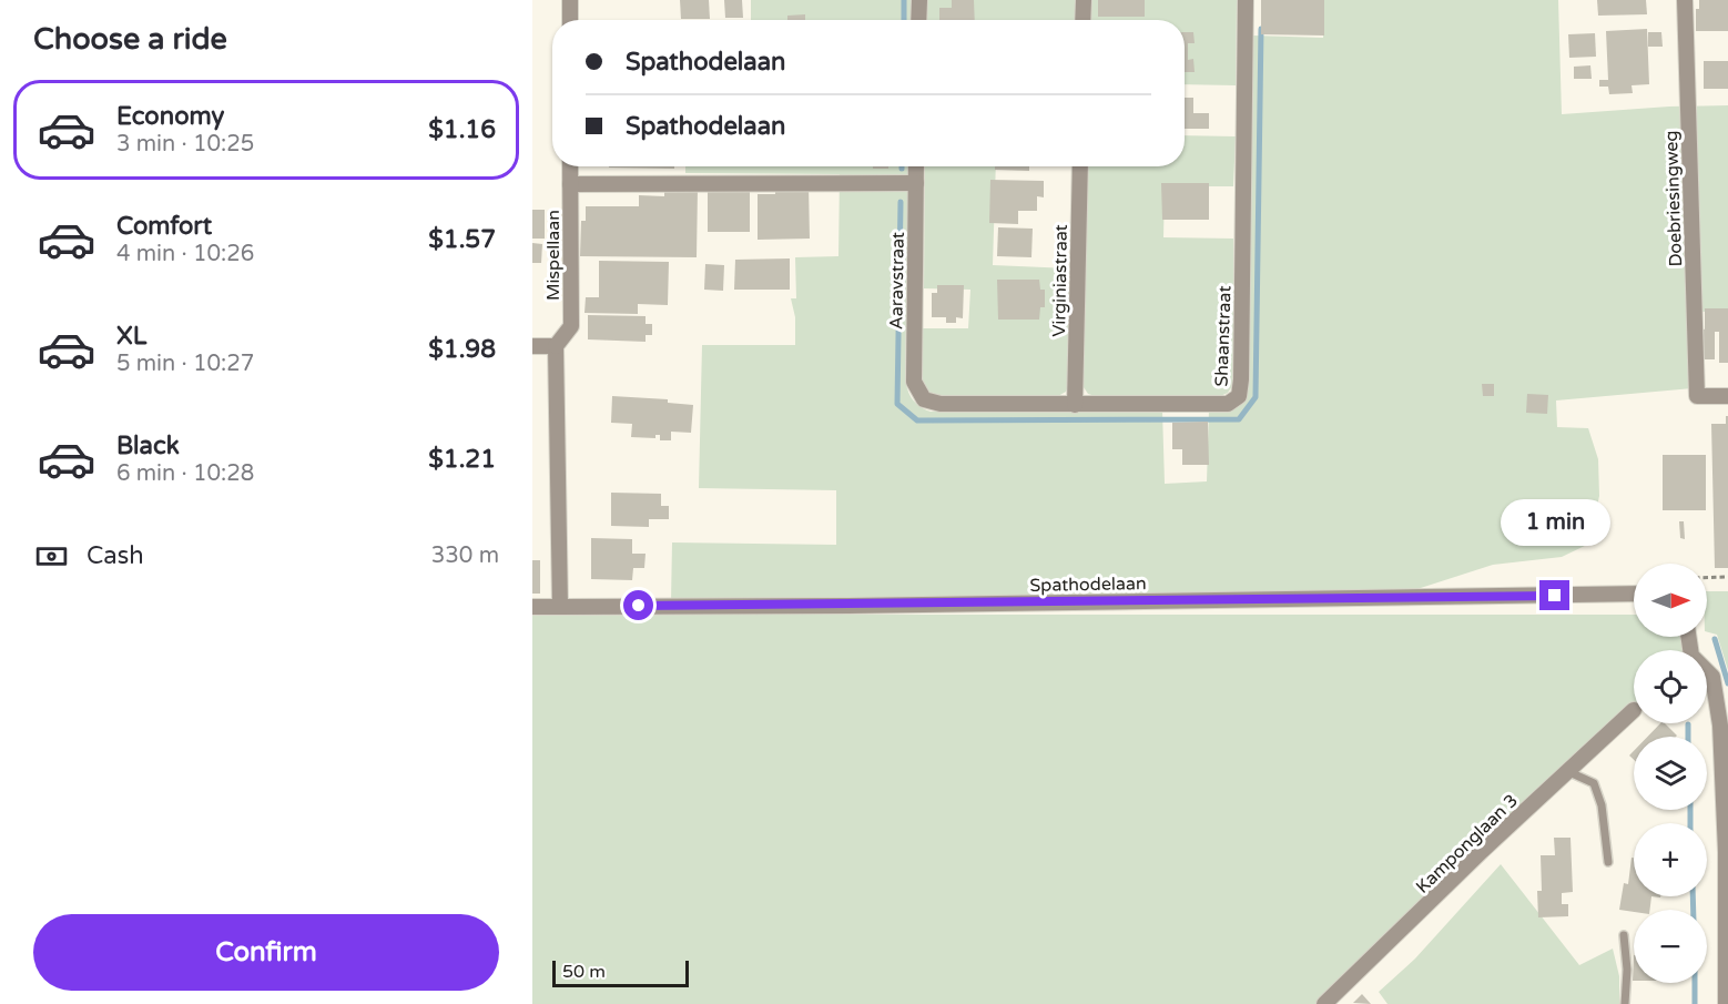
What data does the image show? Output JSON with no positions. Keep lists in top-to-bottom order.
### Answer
{
  "streets": {
    "street": [
      "Doebriesingweg",
      "Mispellaan",
      "Aaravstraat",
      "Virginiastraat",
      "Shaanstraat",
      "Spathodelaan",
      "Kamponglaan 3"
    ]
  },
  "crossings": [
    ["Aaravstraat", "Shaanstraat"],
    ["Virginiastraat", "Shaanstraat"]
  ],
  "scale_bar": "50 m",
  "north": "right",
  "page": {
    "heading": "Choose a ride",
    "banner": ["Spathodelaan", "Spathodelaan"],
    "list": [
      {
        "name": "Economy",
        "note": "3 min · 10:25",
        "value": "$1.16"
      },
      {
        "name": "Comfort",
        "note": "4 min · 10:26",
        "value": "$1.57"
      },
      {
        "name": "XL",
        "note": "5 min · 10:27",
        "value": "$1.98"
      },
      {
        "name": "Black",
        "note": "6 min · 10:28",
        "value": "$1.21"
      }
    ],
    "bubble": "1 min",
    "pay": ["Cash", "330 m"],
    "map_buttons": ["+", "−"],
    "buttons": "Confirm",
    "scale": "50 m"
  }
}
